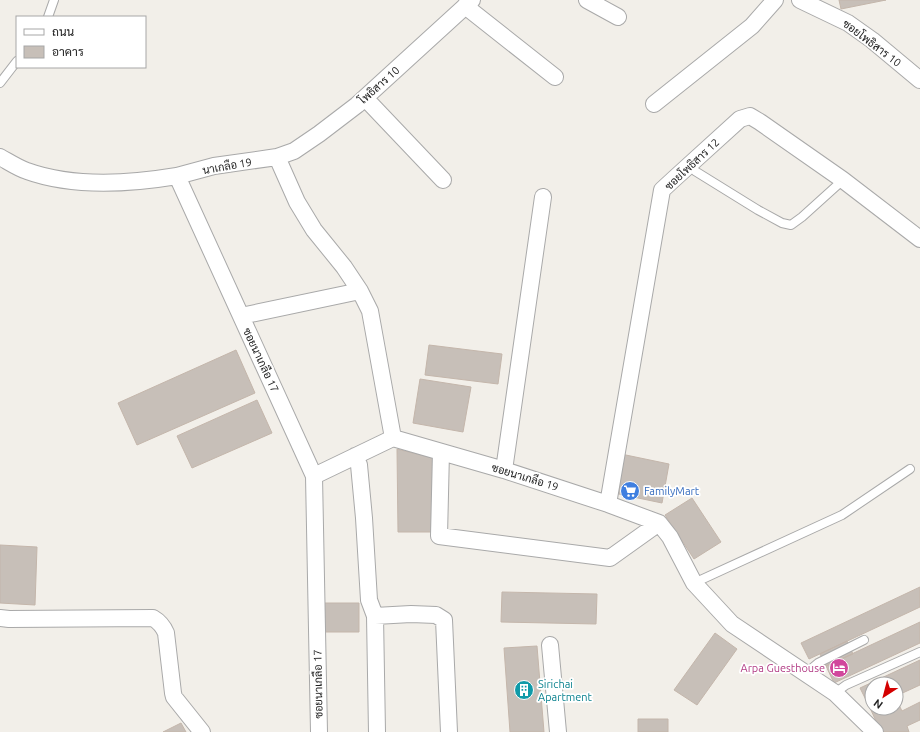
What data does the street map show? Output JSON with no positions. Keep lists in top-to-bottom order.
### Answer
{
  "streets": {
    "street": [
      "ซอยโพธิสาร 10",
      "โพธิสาร 10",
      "ซอยโพธิสาร 12",
      "นาเกลือ 19",
      "ซอยนาเกลือ 17",
      "ซอยนาเกลือ 19"
    ]
  },
  "crossings": [
    ["โพธิสาร 10", "นาเกลือ 19"],
    ["ซอยโพธิสาร 12", "ซอยนาเกลือ 19"],
    ["นาเกลือ 19", "ซอยนาเกลือ 17"]
  ],
  "places": {
    "supermarket": ["FamilyMart"],
    "hotel": ["Arpa Guesthouse"],
    "building": ["Sirichai Apartment"]
  },
  "legend": ["ถนน", "อาคาร"],
  "north": "bottom left"
}
